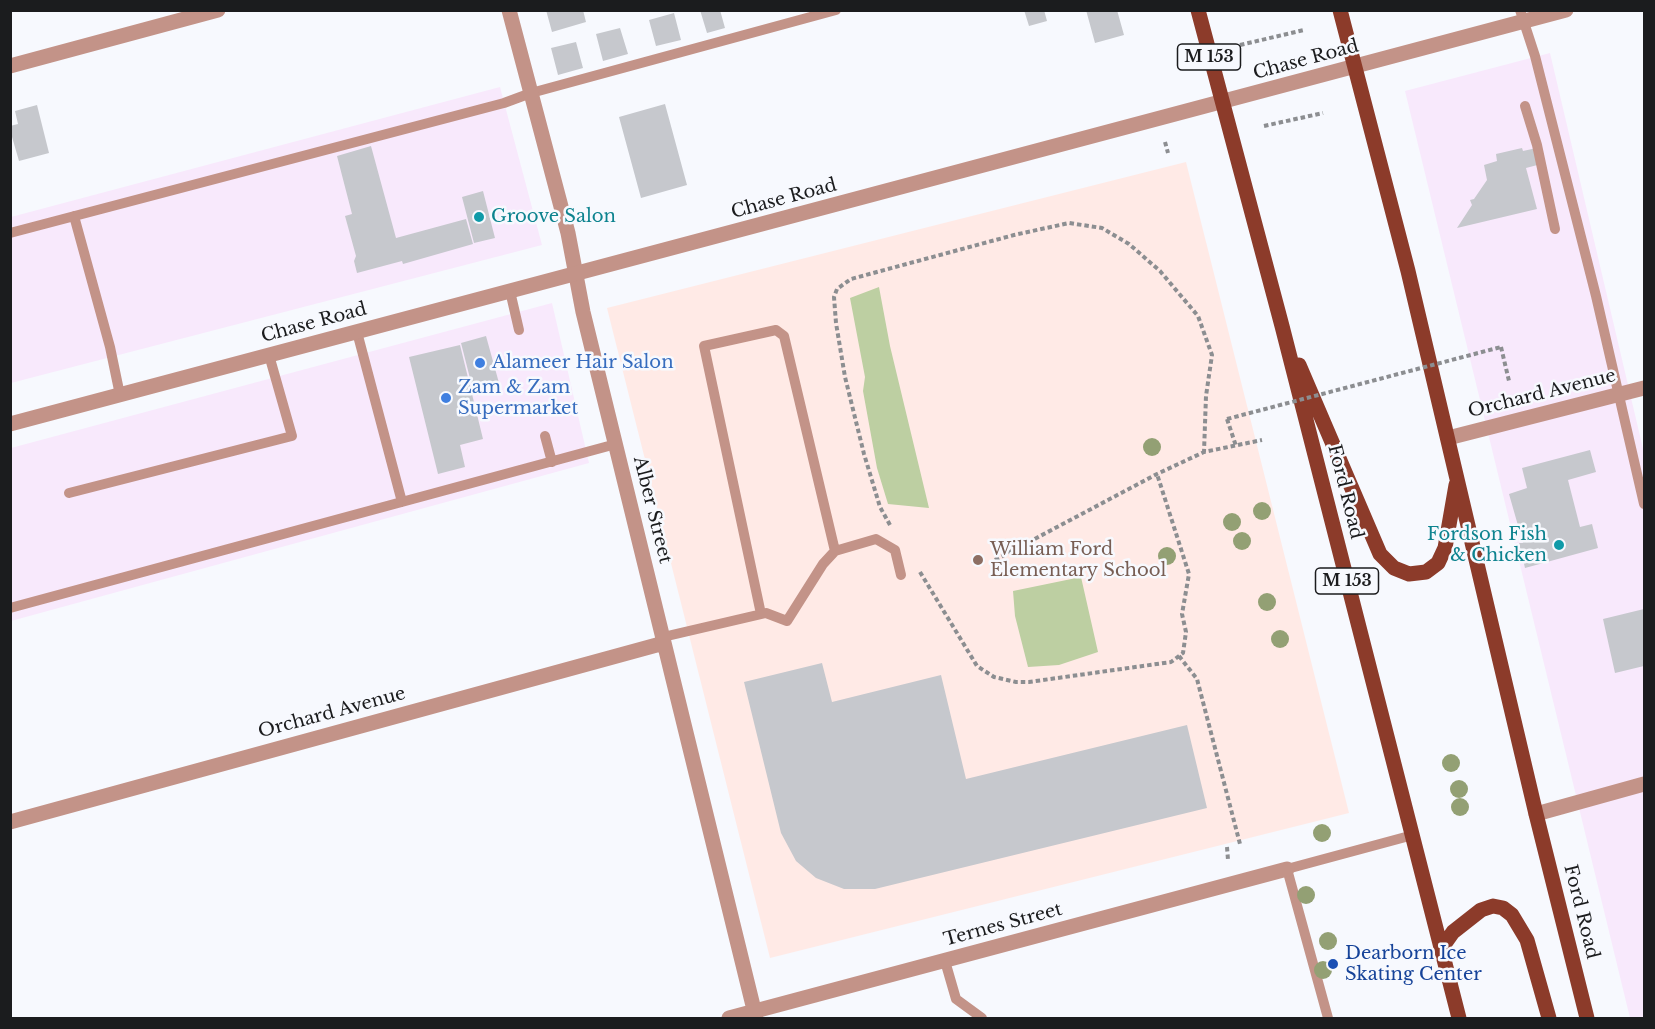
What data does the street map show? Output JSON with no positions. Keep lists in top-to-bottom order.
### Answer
{
  "streets": {
    "main road": ["M 153", "Ford Road"],
    "street": [
      "Chase Road",
      "Orchard Avenue",
      "Alber Street",
      "Ternes Street"
    ]
  },
  "crossings": [
    ["Chase Road", "Ford Road"],
    ["Chase Road", "Alber Street"],
    ["Orchard Avenue", "Ford Road"],
    ["Orchard Avenue", "Alber Street"],
    ["Alber Street", "Ternes Street"]
  ],
  "places": [
    "Groove Salon",
    "Alameer Hair Salon",
    "Zam & Zam Supermarket",
    "Fordson Fish & Chicken",
    "William Ford Elementary School",
    "Dearborn Ice Skating Center"
  ]
}
